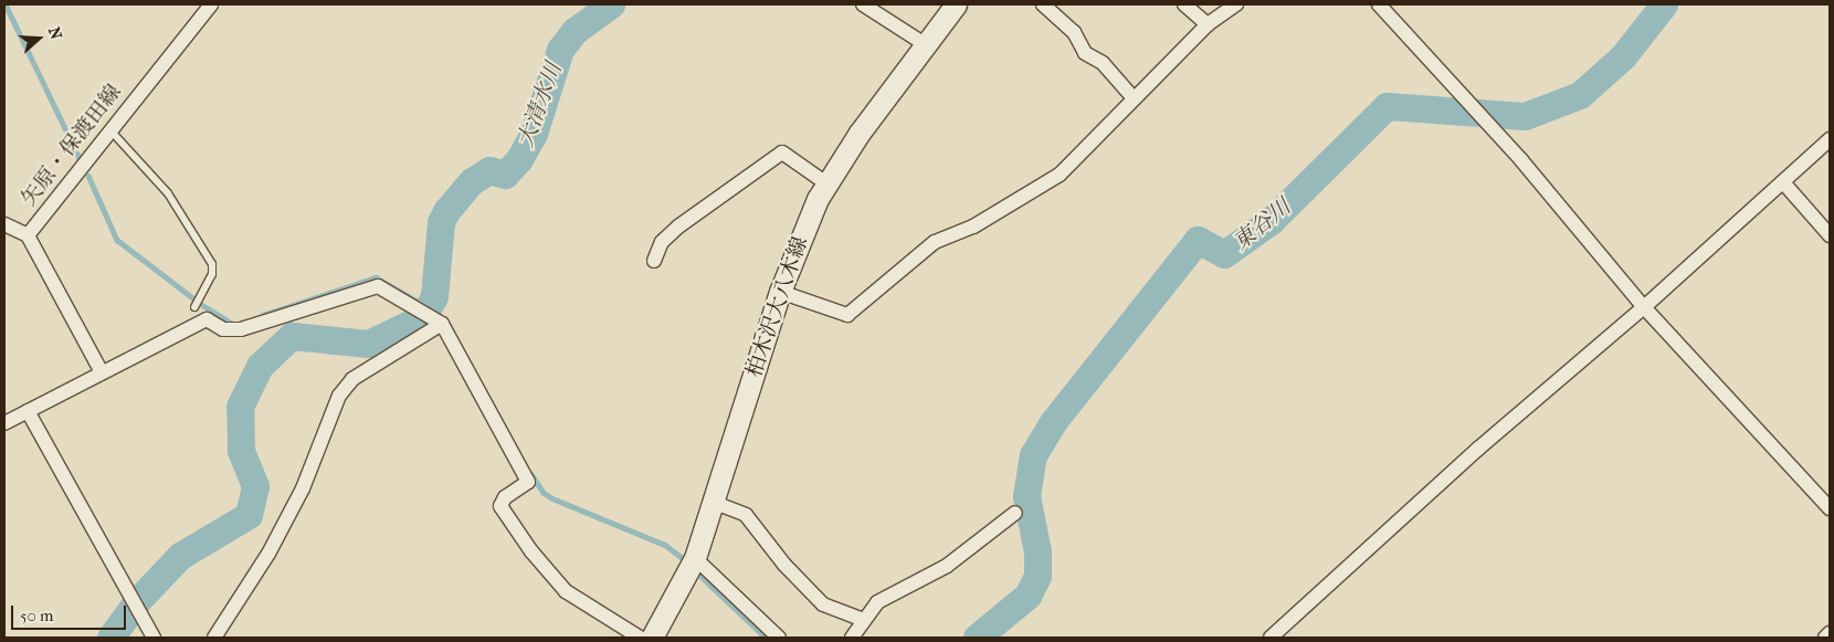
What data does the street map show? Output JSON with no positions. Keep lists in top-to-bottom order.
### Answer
{
  "streets": {
    "main road": ["柏木沢大八木線"],
    "street": ["矢原・保渡田線"]
  },
  "water": ["大清水川", "東谷川"],
  "scale_bar": "50 m",
  "north": "right"
}
